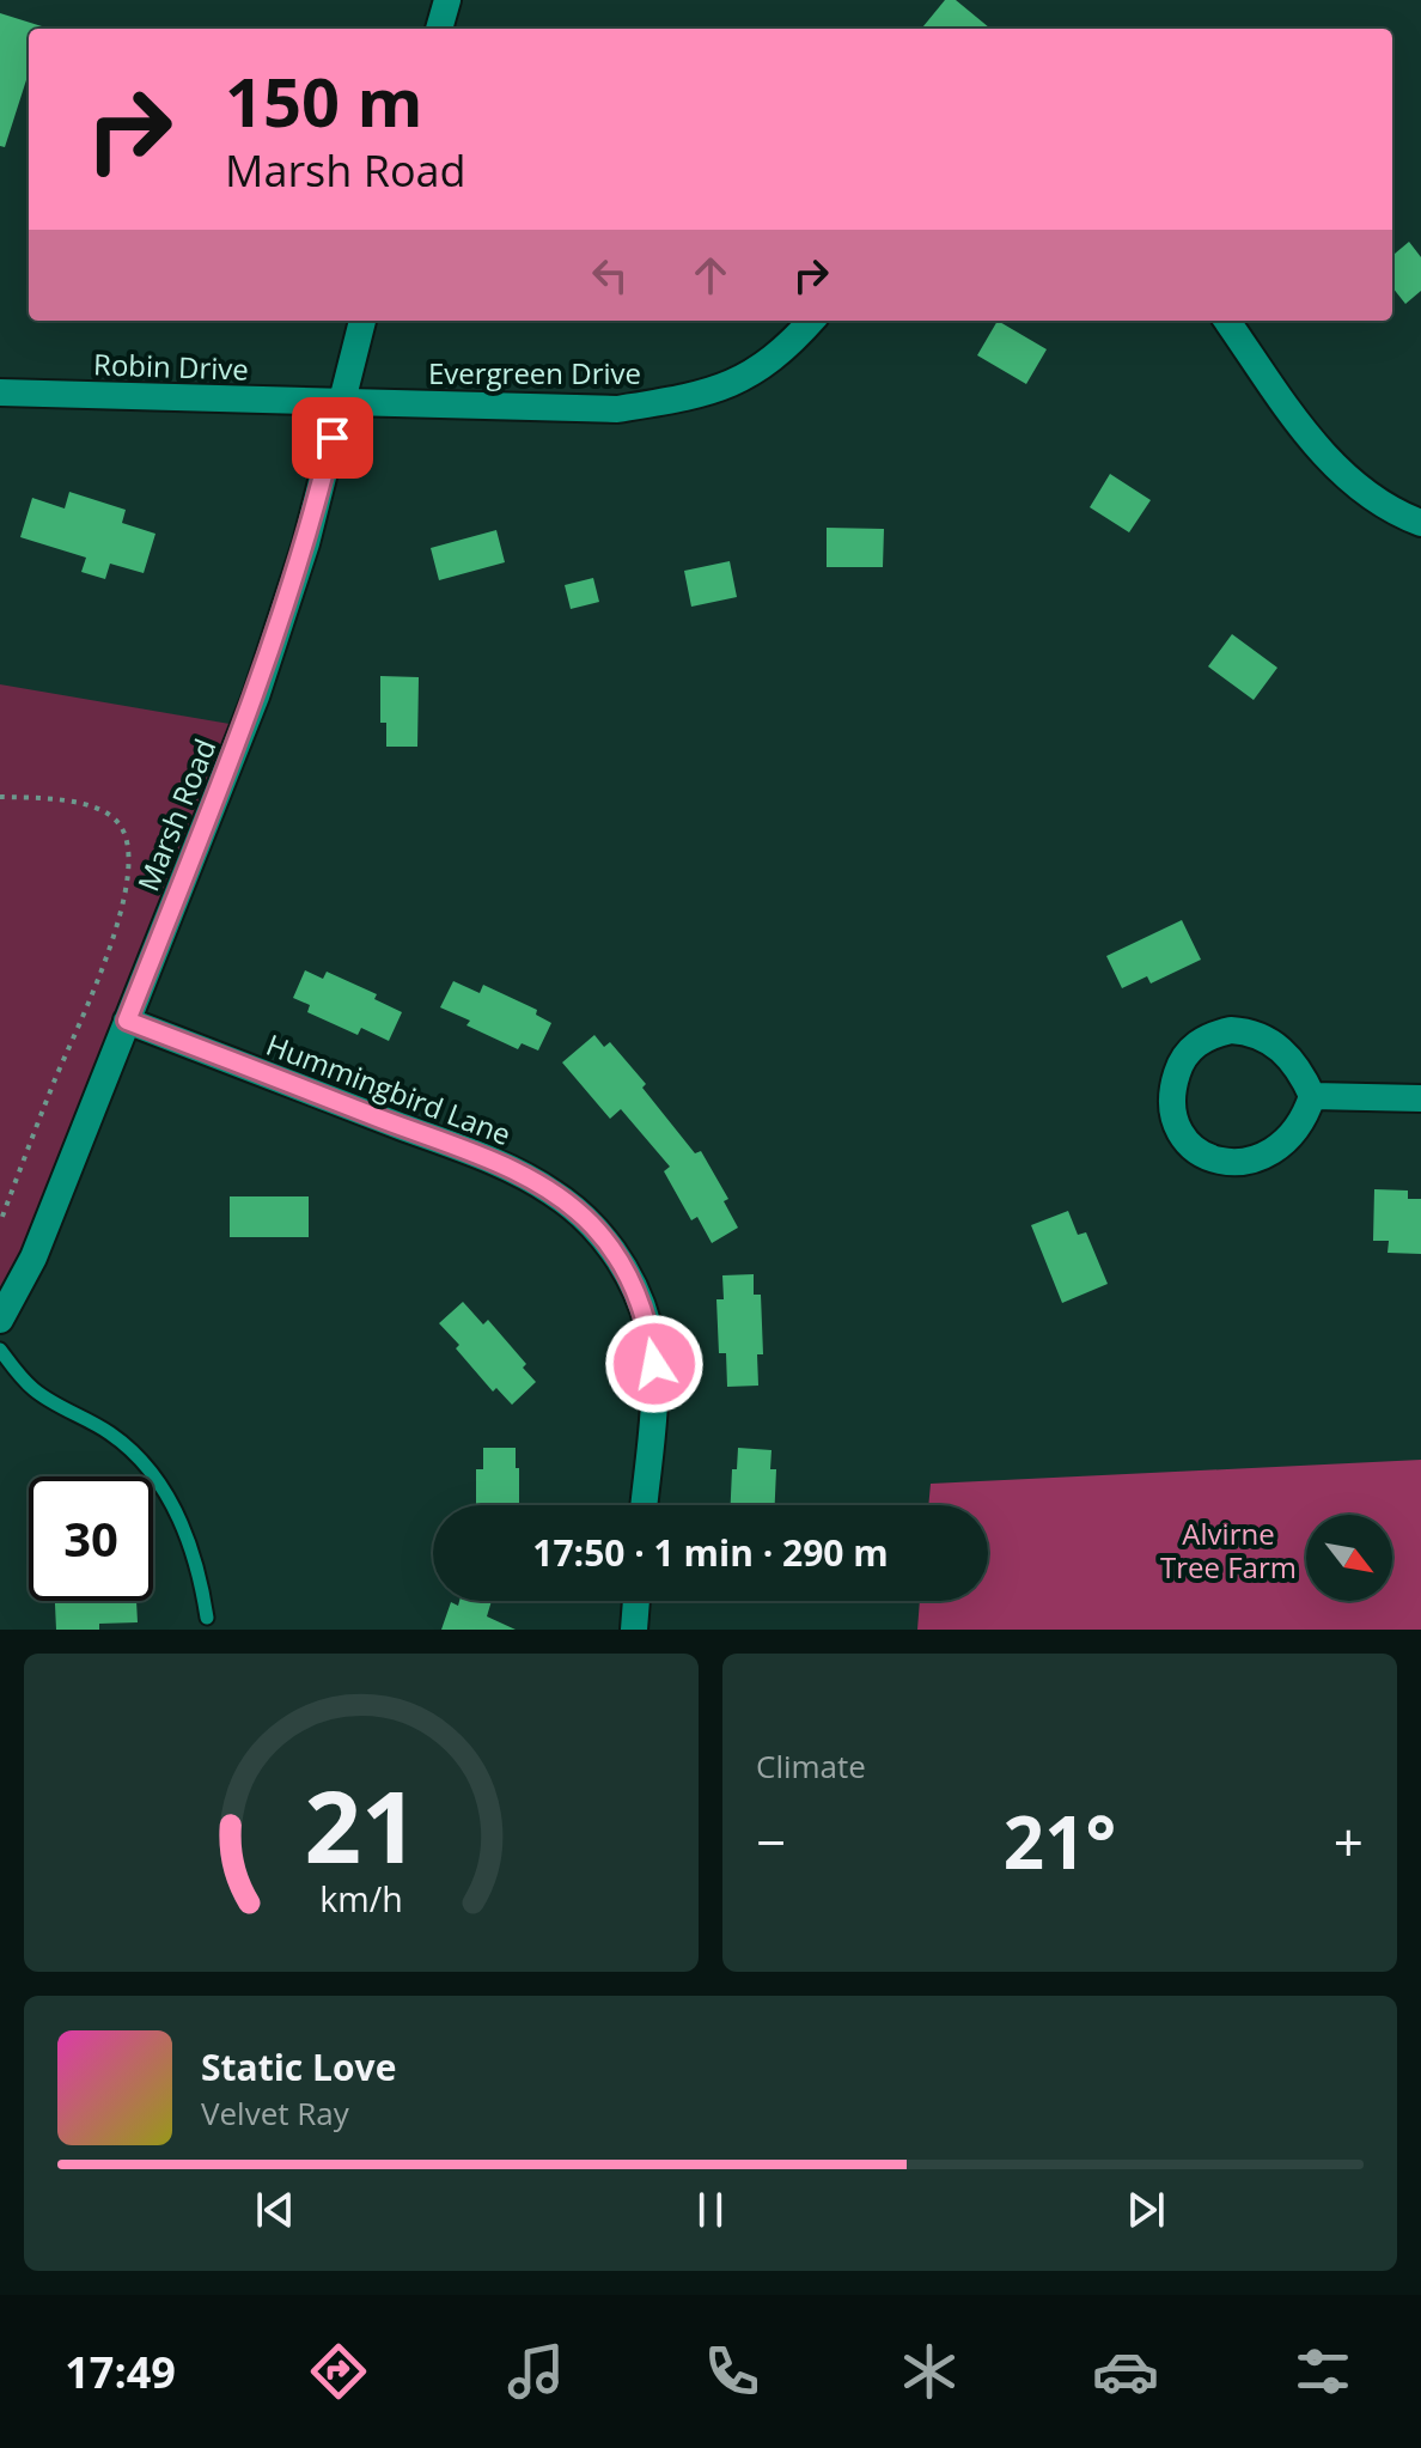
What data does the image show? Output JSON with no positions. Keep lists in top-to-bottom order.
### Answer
{
  "streets": {
    "street": [
      "Robin Drive",
      "Evergreen Drive",
      "Marsh Road",
      "Hummingbird Lane"
    ]
  },
  "crossings": [
    ["Robin Drive", "Evergreen Drive"],
    ["Robin Drive", "Marsh Road"],
    ["Evergreen Drive", "Marsh Road"],
    ["Marsh Road", "Hummingbird Lane"]
  ],
  "parks": ["Alvirne Tree Farm"],
  "north": "bottom right",
  "page": {
    "turn": ["150 m", "Marsh Road"],
    "limit": "30",
    "trip": "17:50 · 1 min · 290 m",
    "tile": "Climate",
    "heat": ["−", "21°", "+"],
    "song": ["Static Love", "Velvet Ray"],
    "tabs": "17:49",
    "gauge": ["21", "km/h"]
  }
}
